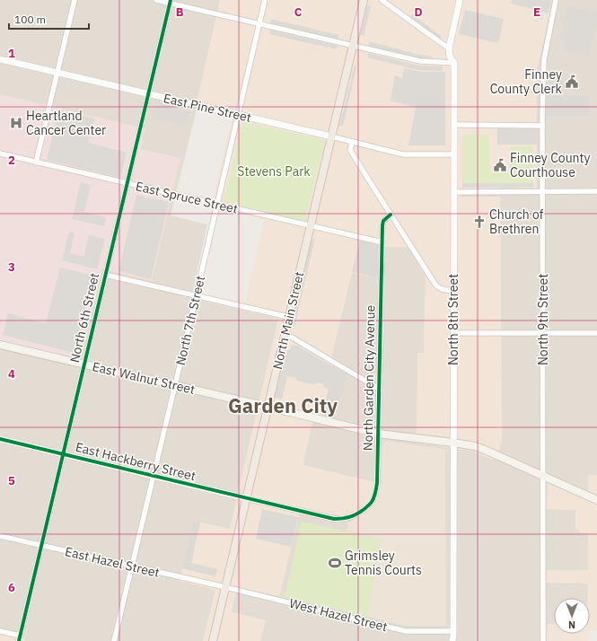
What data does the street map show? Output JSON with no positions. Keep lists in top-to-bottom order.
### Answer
{
  "streets": {
    "main road": ["North Main Street", "East Walnut Street"],
    "street": [
      "East Pine Street",
      "East Spruce Street",
      "North 6th Street",
      "North 8th Street",
      "North 9th Street",
      "North 7th Street",
      "North Garden City Avenue",
      "East Hackberry Street",
      "East Hazel Street",
      "West Hazel Street"
    ]
  },
  "crossings": [
    ["East Pine Street", "North 6th Street"],
    ["East Pine Street", "North 7th Street"],
    ["East Pine Street", "North Main Street"],
    ["East Spruce Street", "North 6th Street"],
    ["East Spruce Street", "North 7th Street"],
    ["East Spruce Street", "North Main Street"],
    ["East Spruce Street", "North Garden City Avenue"],
    ["North 6th Street", "East Walnut Street"],
    ["North 6th Street", "East Hackberry Street"],
    ["North 6th Street", "East Hazel Street"],
    ["North 8th Street", "East Walnut Street"],
    ["North 8th Street", "West Hazel Street"],
    ["North 9th Street", "East Walnut Street"],
    ["North 7th Street", "East Walnut Street"],
    ["North 7th Street", "East Hackberry Street"],
    ["North 7th Street", "East Hazel Street"],
    ["North Main Street", "East Walnut Street"],
    ["North Main Street", "North Garden City Avenue"],
    ["North Main Street", "East Hackberry Street"],
    ["North Main Street", "East Hazel Street"],
    ["North Main Street", "West Hazel Street"],
    ["East Walnut Street", "North Garden City Avenue"],
    ["North Garden City Avenue", "East Hackberry Street"],
    ["East Hazel Street", "West Hazel Street"]
  ],
  "districts": ["Garden City"],
  "parks": ["Stevens Park"],
  "places": {
    "public building": ["Finney County Clerk", "Finney County Courthouse"],
    "hospital": ["Heartland Cancer Center"],
    "church": ["Church of Brethren"],
    "sports": ["Grimsley Tennis Courts"]
  },
  "scale_bar": "100 m",
  "north": "bottom",
  "grid": {
    "columns": [
      "B",
      "C",
      "D",
      "E"
    ],
    "rows": [
      "1",
      "2",
      "3",
      "4",
      "5",
      "6"
    ]
  }
}
